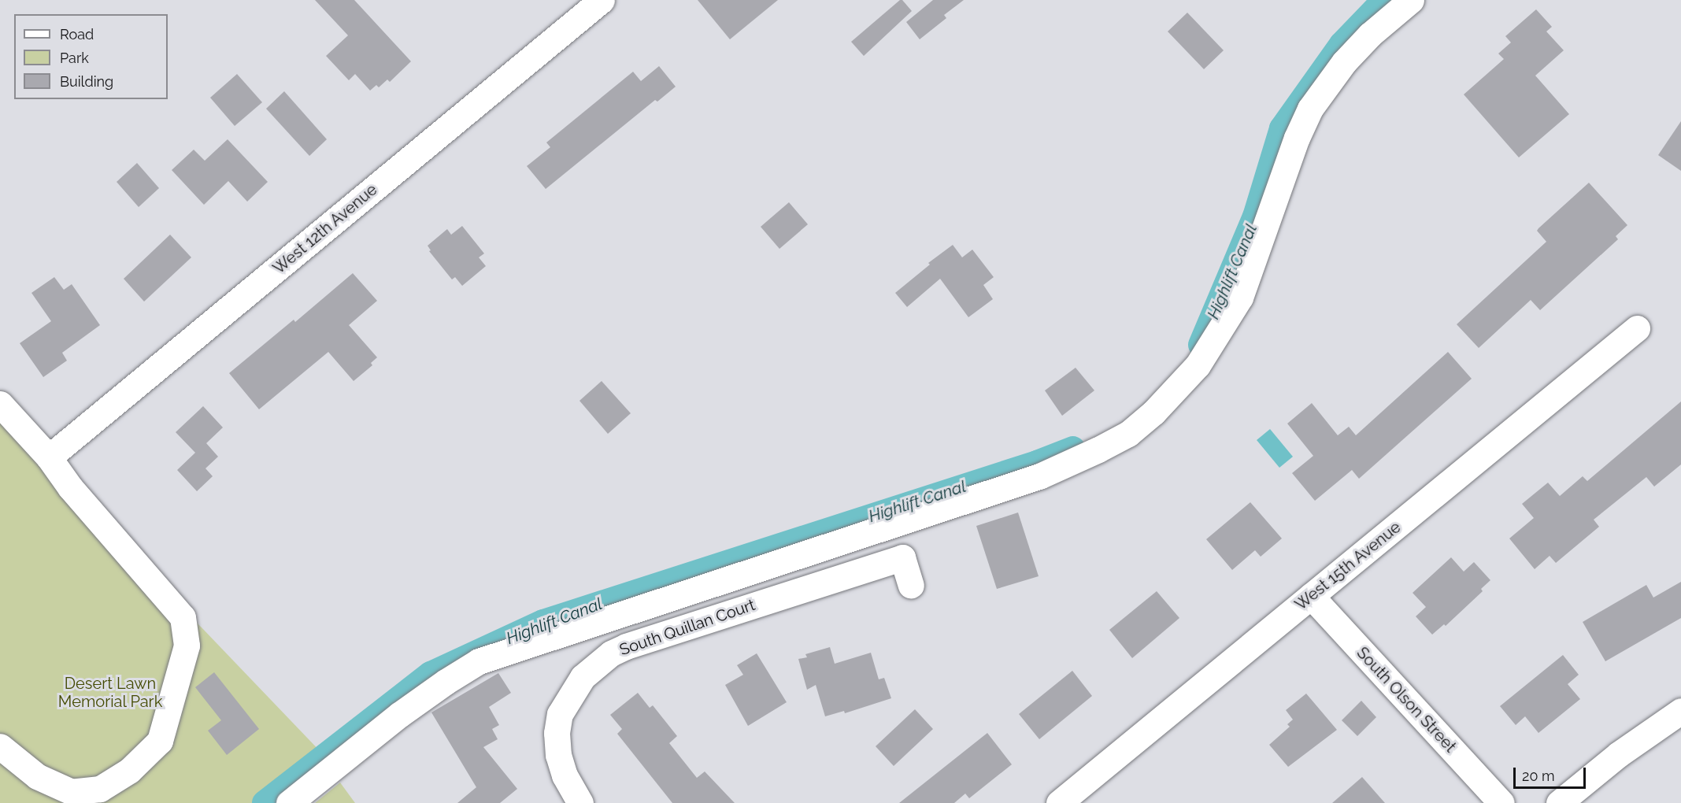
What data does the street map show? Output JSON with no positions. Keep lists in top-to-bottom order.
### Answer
{
  "streets": {
    "street": [
      "West 12th Avenue",
      "West 15th Avenue",
      "South Quillan Court",
      "South Olson Street"
    ]
  },
  "crossings": [
    ["West 15th Avenue", "South Olson Street"]
  ],
  "water": ["Highlift Canal"],
  "parks": ["Desert Lawn Memorial Park"],
  "legend": ["Road", "Park", "Building"],
  "scale_bar": "20 m"
}
